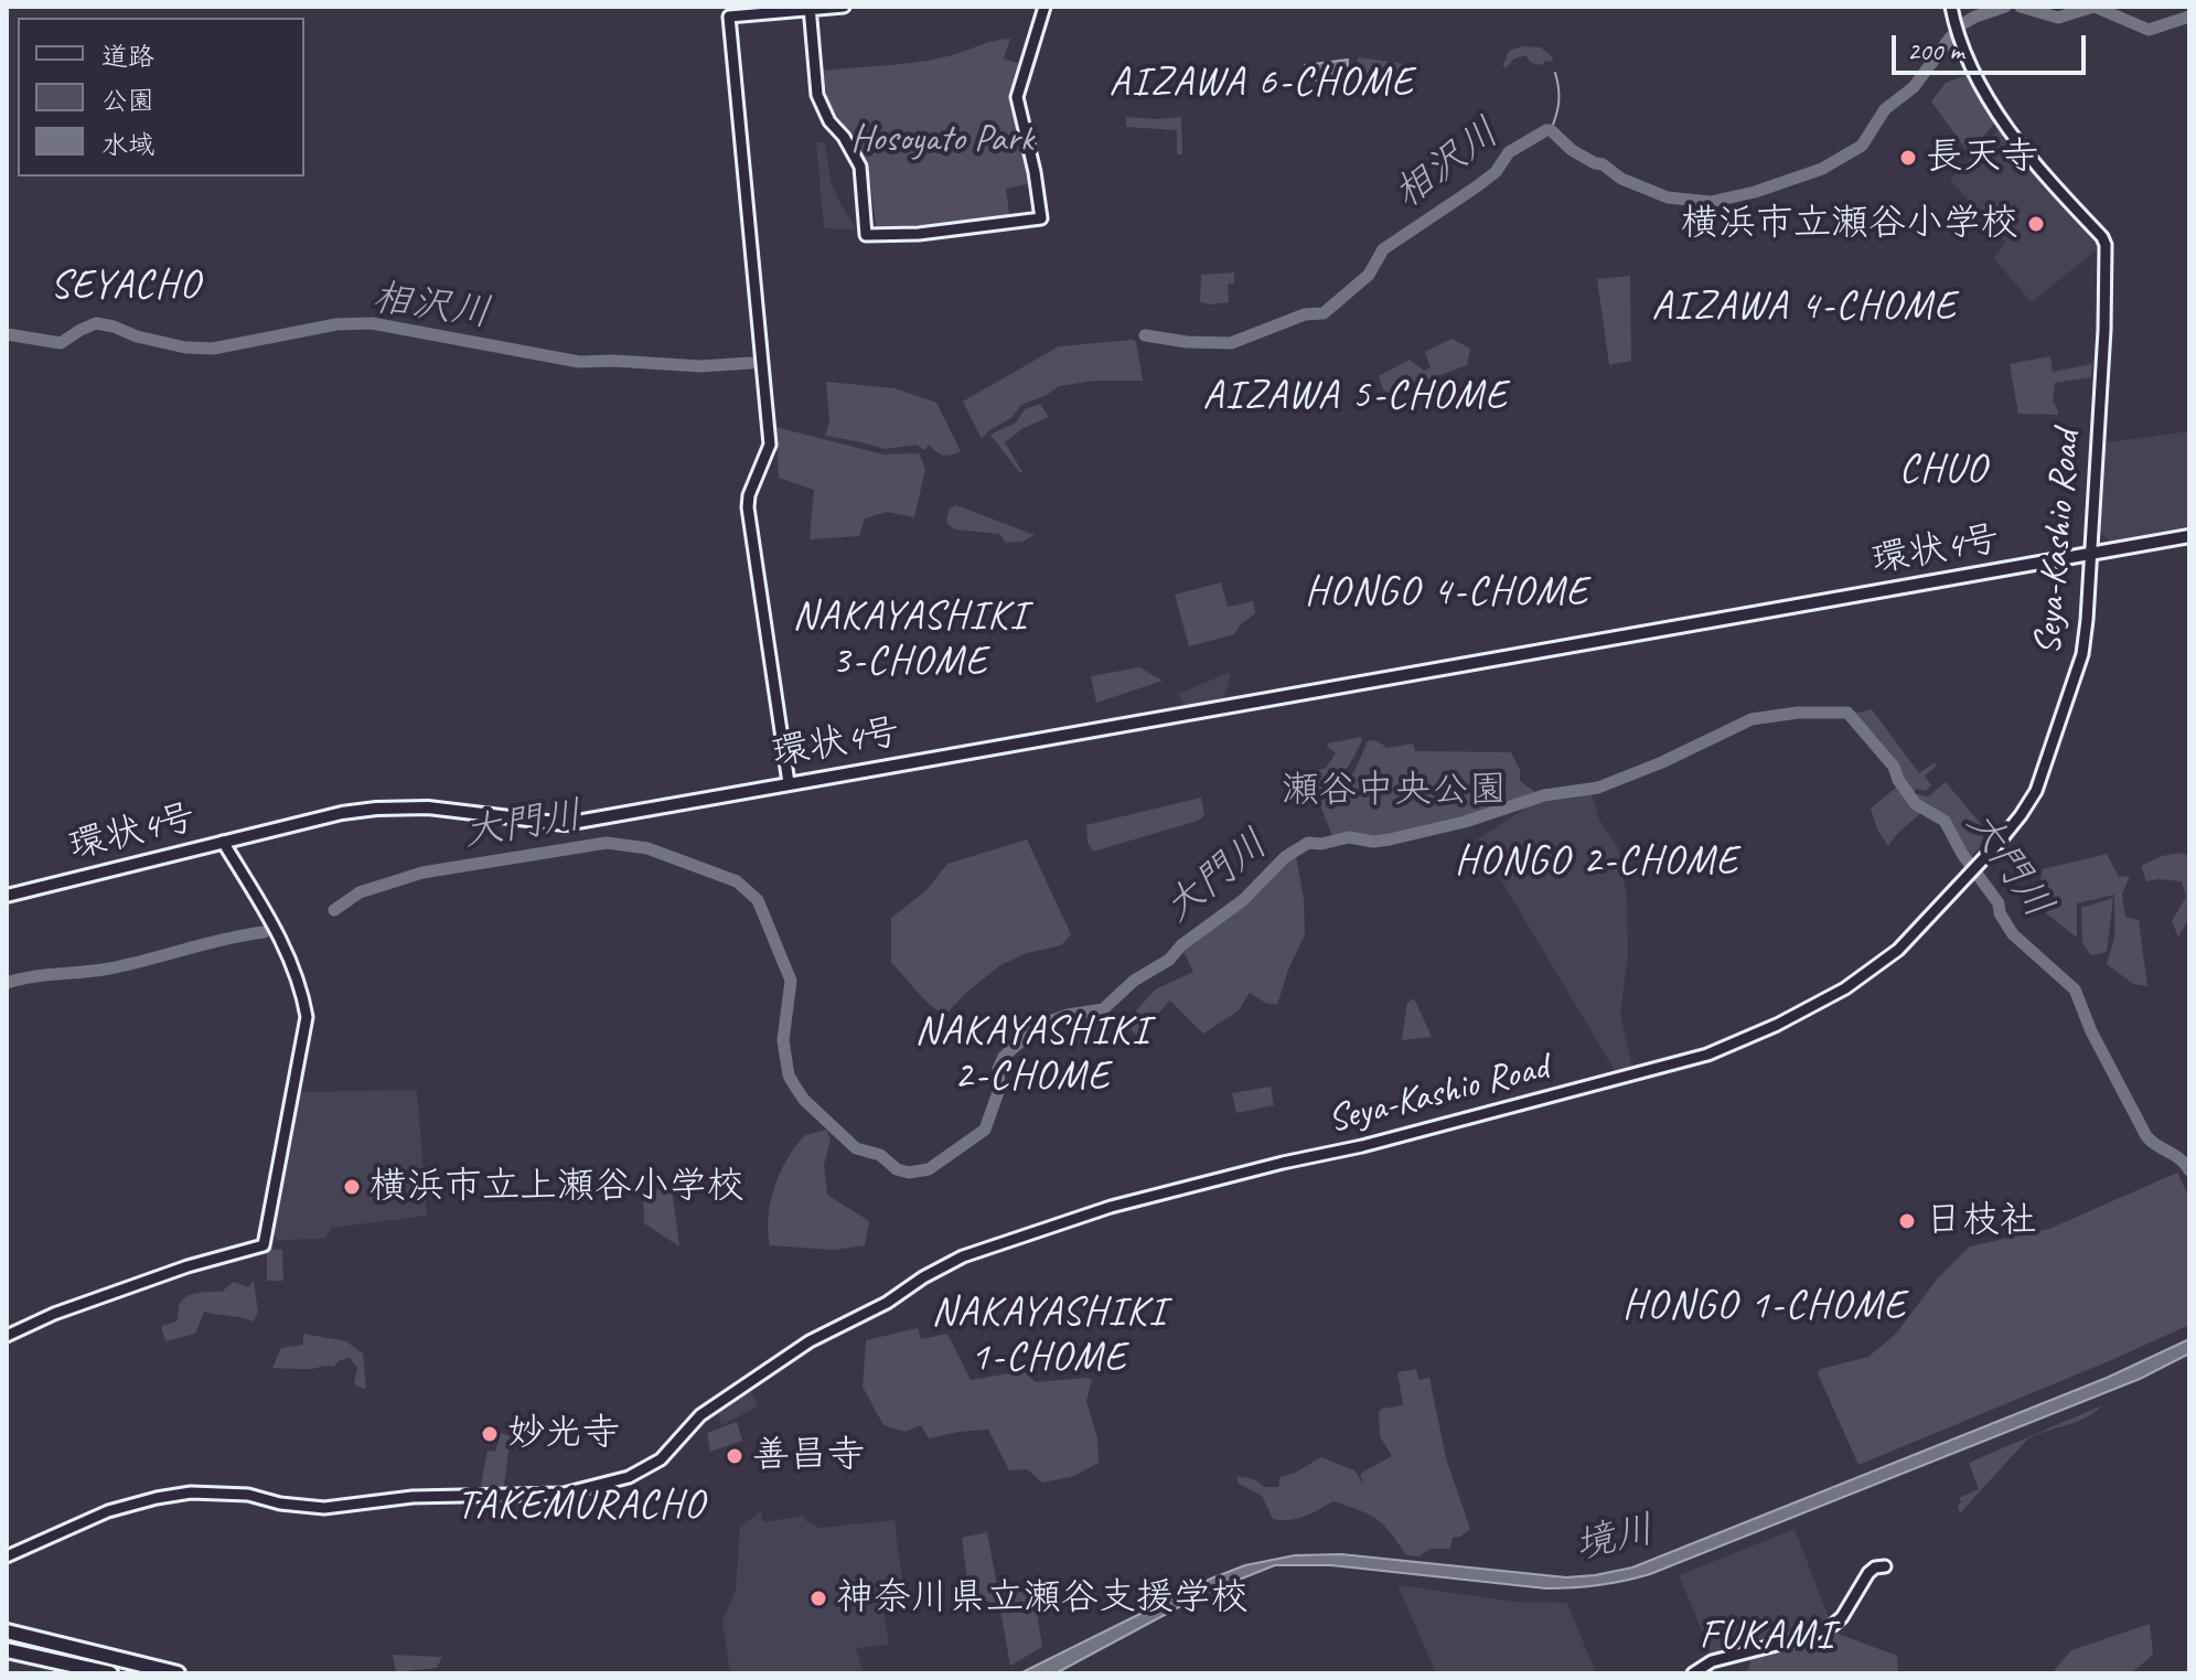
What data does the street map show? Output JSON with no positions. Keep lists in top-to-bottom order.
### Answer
{
  "streets": {
    "main road": ["Seya-Kashio Road", "環状4号"]
  },
  "crossings": [
    ["Seya-Kashio Road", "環状4号"]
  ],
  "districts": [
    "AIZAWA 6-CHOME",
    "SEYACHO",
    "AIZAWA 4-CHOME",
    "AIZAWA 5-CHOME",
    "CHUO",
    "HONGO 4-CHOME",
    "NAKAYASHIKI 3-CHOME",
    "HONGO 2-CHOME",
    "NAKAYASHIKI 2-CHOME",
    "HONGO 1-CHOME",
    "NAKAYASHIKI 1-CHOME",
    "TAKEMURACHO",
    "FUKAMI"
  ],
  "water": ["相沢川", "大門川", "境川"],
  "parks": ["Hosoyato Park", "瀬谷中央公園"],
  "places": [
    "長天寺",
    "横浜市立瀬谷小学校",
    "横浜市立上瀬谷小学校",
    "日枝社",
    "妙光寺",
    "善昌寺",
    "神奈川県立瀬谷支援学校"
  ],
  "legend": ["道路", "公園", "水域"],
  "scale_bar": "200 m"
}
